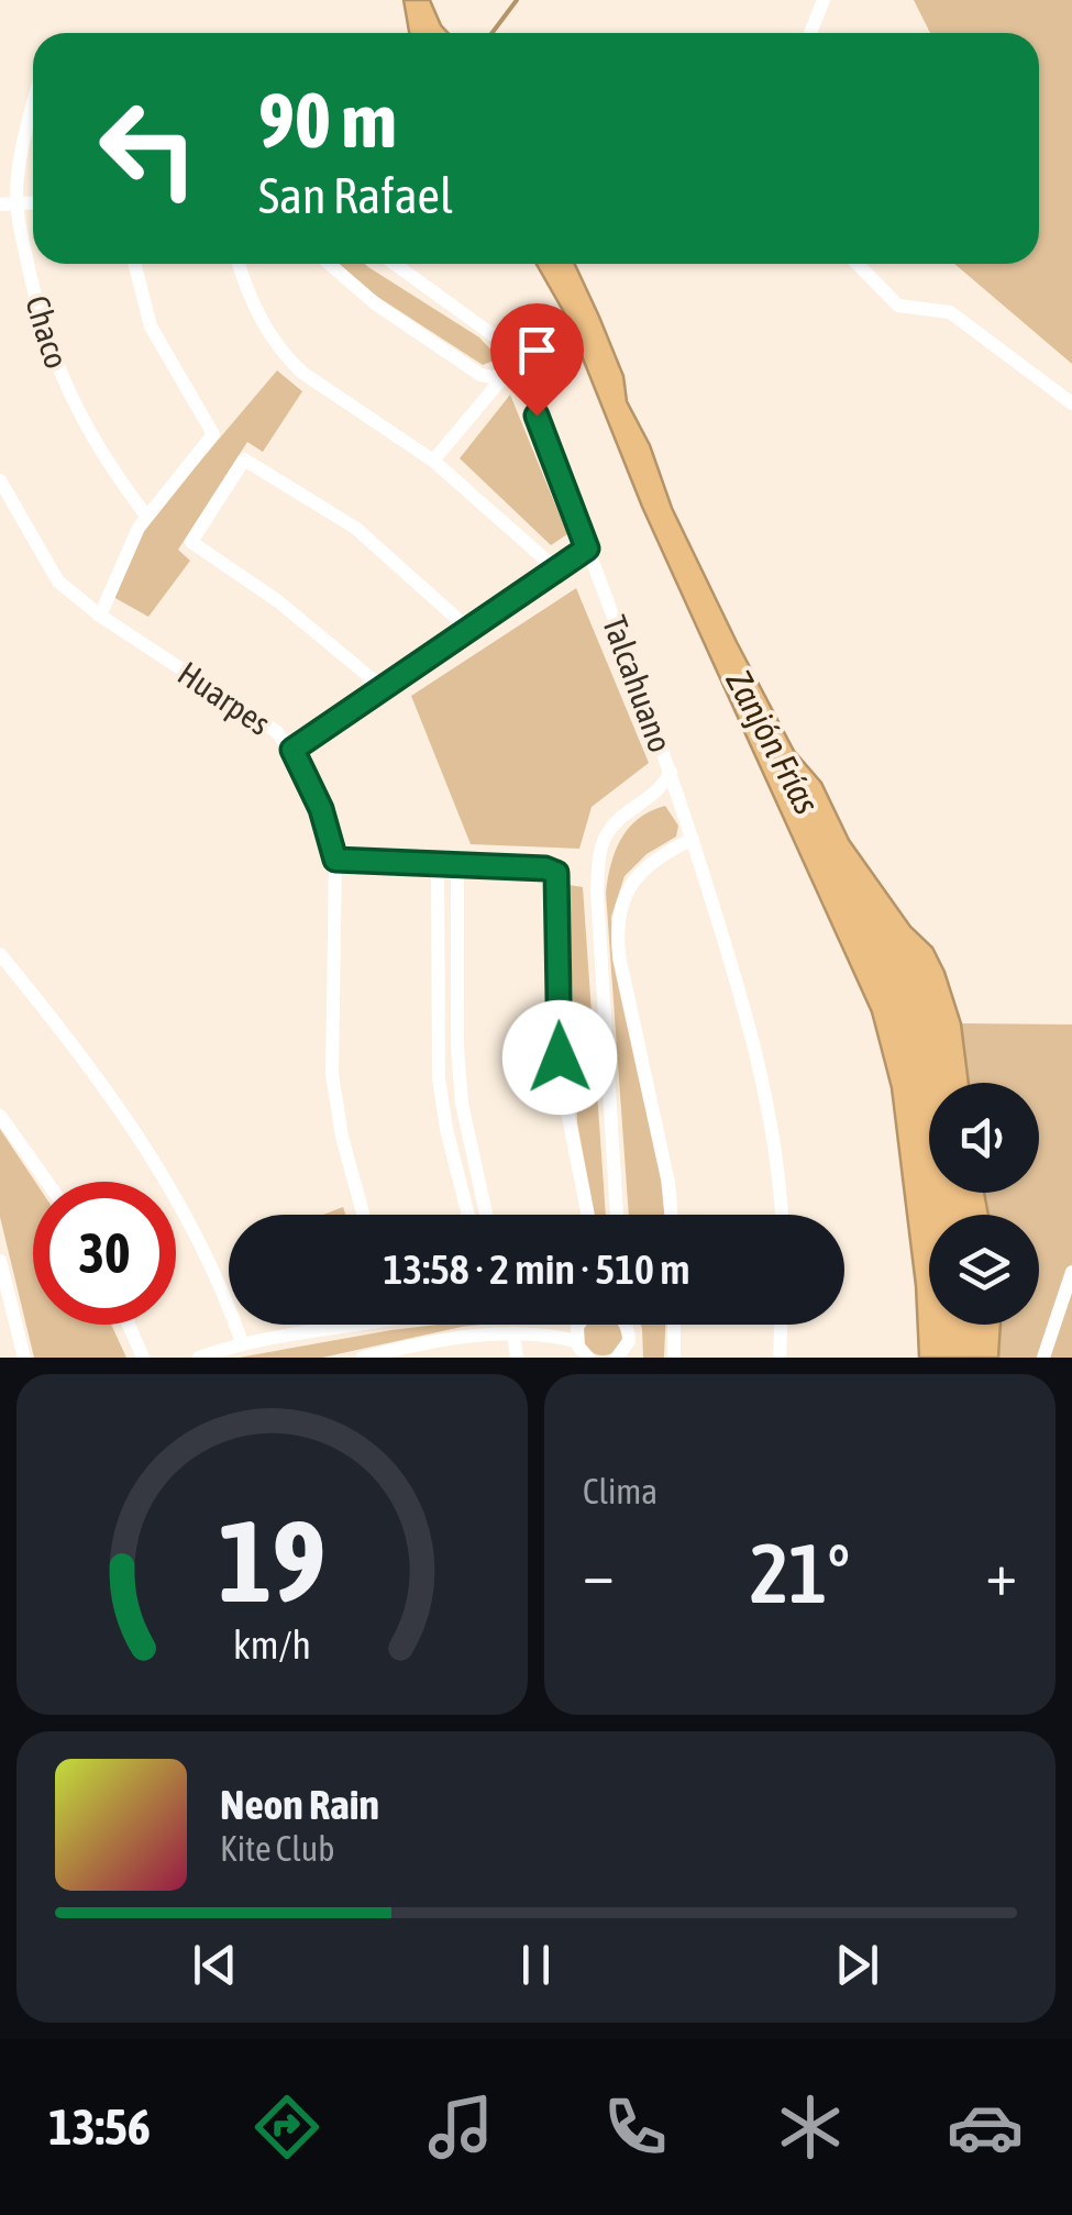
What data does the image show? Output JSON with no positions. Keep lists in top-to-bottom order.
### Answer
{
  "streets": {
    "street": ["Chaco", "Talcahuano", "Huarpes"]
  },
  "water": ["Zanjón Frías"],
  "page": {
    "turn": ["90 m", "San Rafael"],
    "limit": "30",
    "trip": "13:58 · 2 min · 510 m",
    "tile": "Clima",
    "heat": ["−", "21°", "+"],
    "song": ["Neon Rain", "Kite Club"],
    "tabs": "13:56",
    "gauge": ["19", "km/h"]
  }
}
